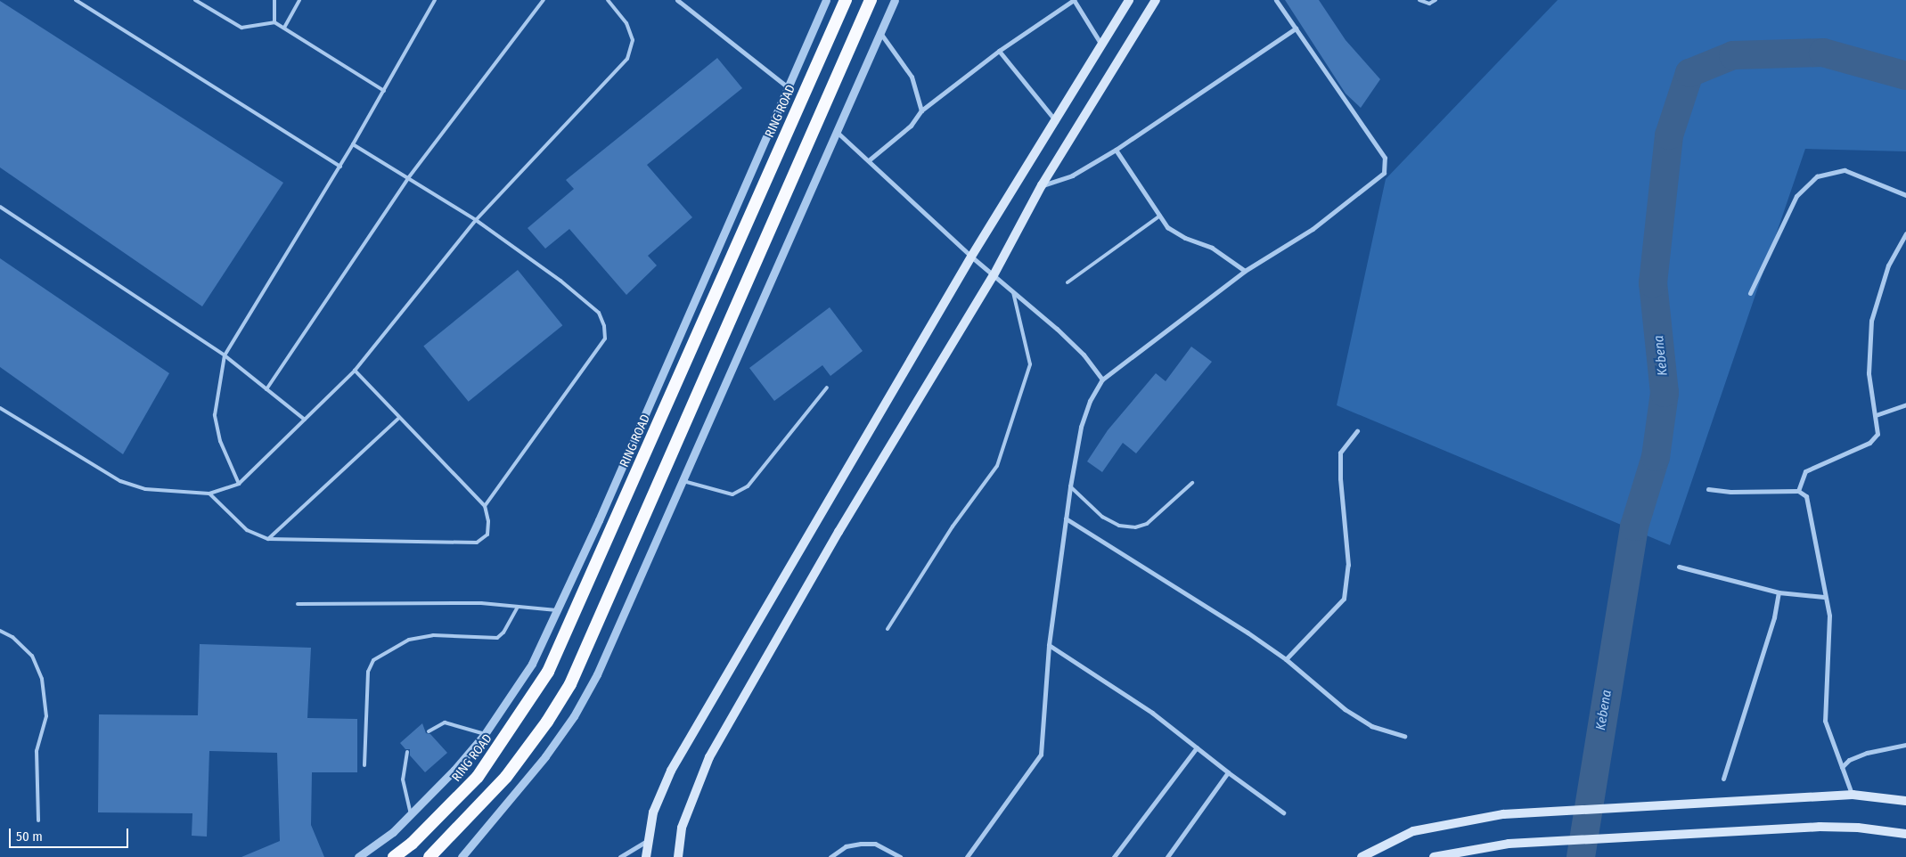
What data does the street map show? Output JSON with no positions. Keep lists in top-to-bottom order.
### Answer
{
  "streets": {
    "highway": ["RING ROAD"]
  },
  "water": ["Kebena"],
  "scale_bar": "50 m"
}
